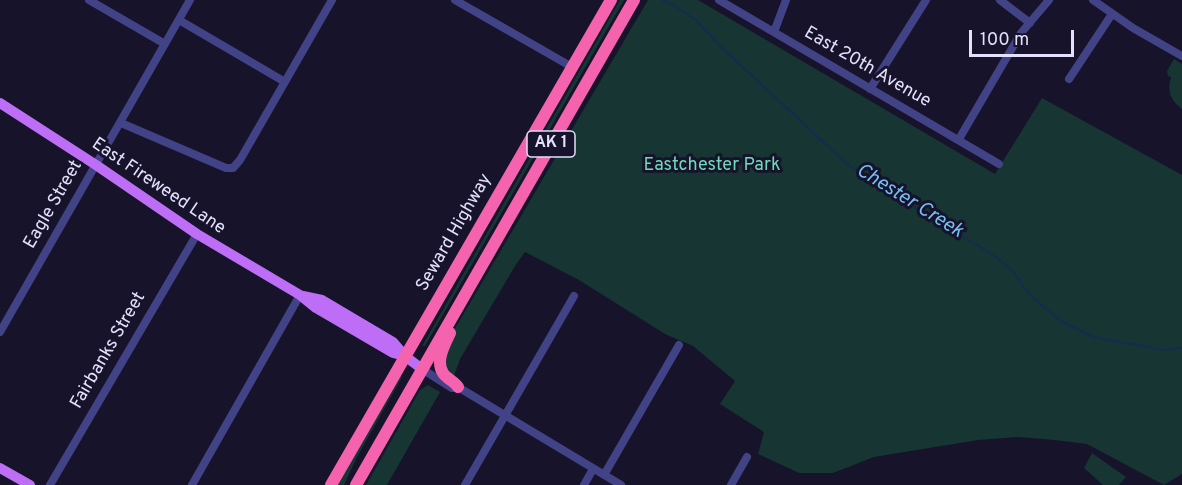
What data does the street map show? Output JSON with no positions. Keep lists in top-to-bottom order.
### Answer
{
  "streets": {
    "highway": ["AK 1", "Seward Highway"],
    "main road": ["East Fireweed Lane"],
    "street": ["East 20th Avenue", "Eagle Street", "Fairbanks Street"]
  },
  "crossings": [
    ["AK 1", "East Fireweed Lane"],
    ["East Fireweed Lane", "Eagle Street"],
    ["East Fireweed Lane", "Seward Highway"],
    ["East Fireweed Lane", "Fairbanks Street"]
  ],
  "water": ["Chester Creek"],
  "parks": ["Eastchester Park"],
  "scale_bar": "100 m"
}
